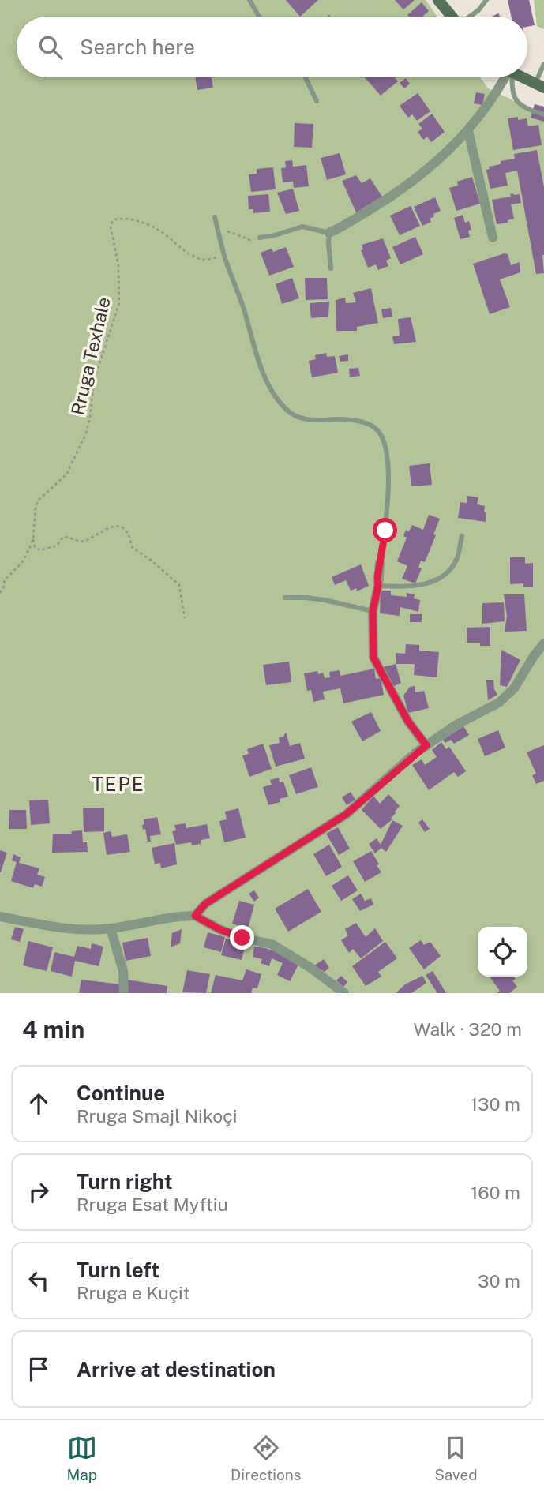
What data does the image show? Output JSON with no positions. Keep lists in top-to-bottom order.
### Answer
{
  "streets": {
    "path": ["Rruga Texhale"]
  },
  "districts": ["TEPE"],
  "page": {
    "search": "Search here",
    "heading": ["4 min", "Walk · 320 m"],
    "list": [
      ["Continue", "Rruga Smajl Nikoçi", "130 m"],
      ["Turn right", "Rruga Esat Myftiu", "160 m"],
      ["Turn left", "Rruga e Kuçit", "30 m"],
      "Arrive at destination"
    ],
    "nav": ["Map", "Directions", "Saved"]
  }
}
